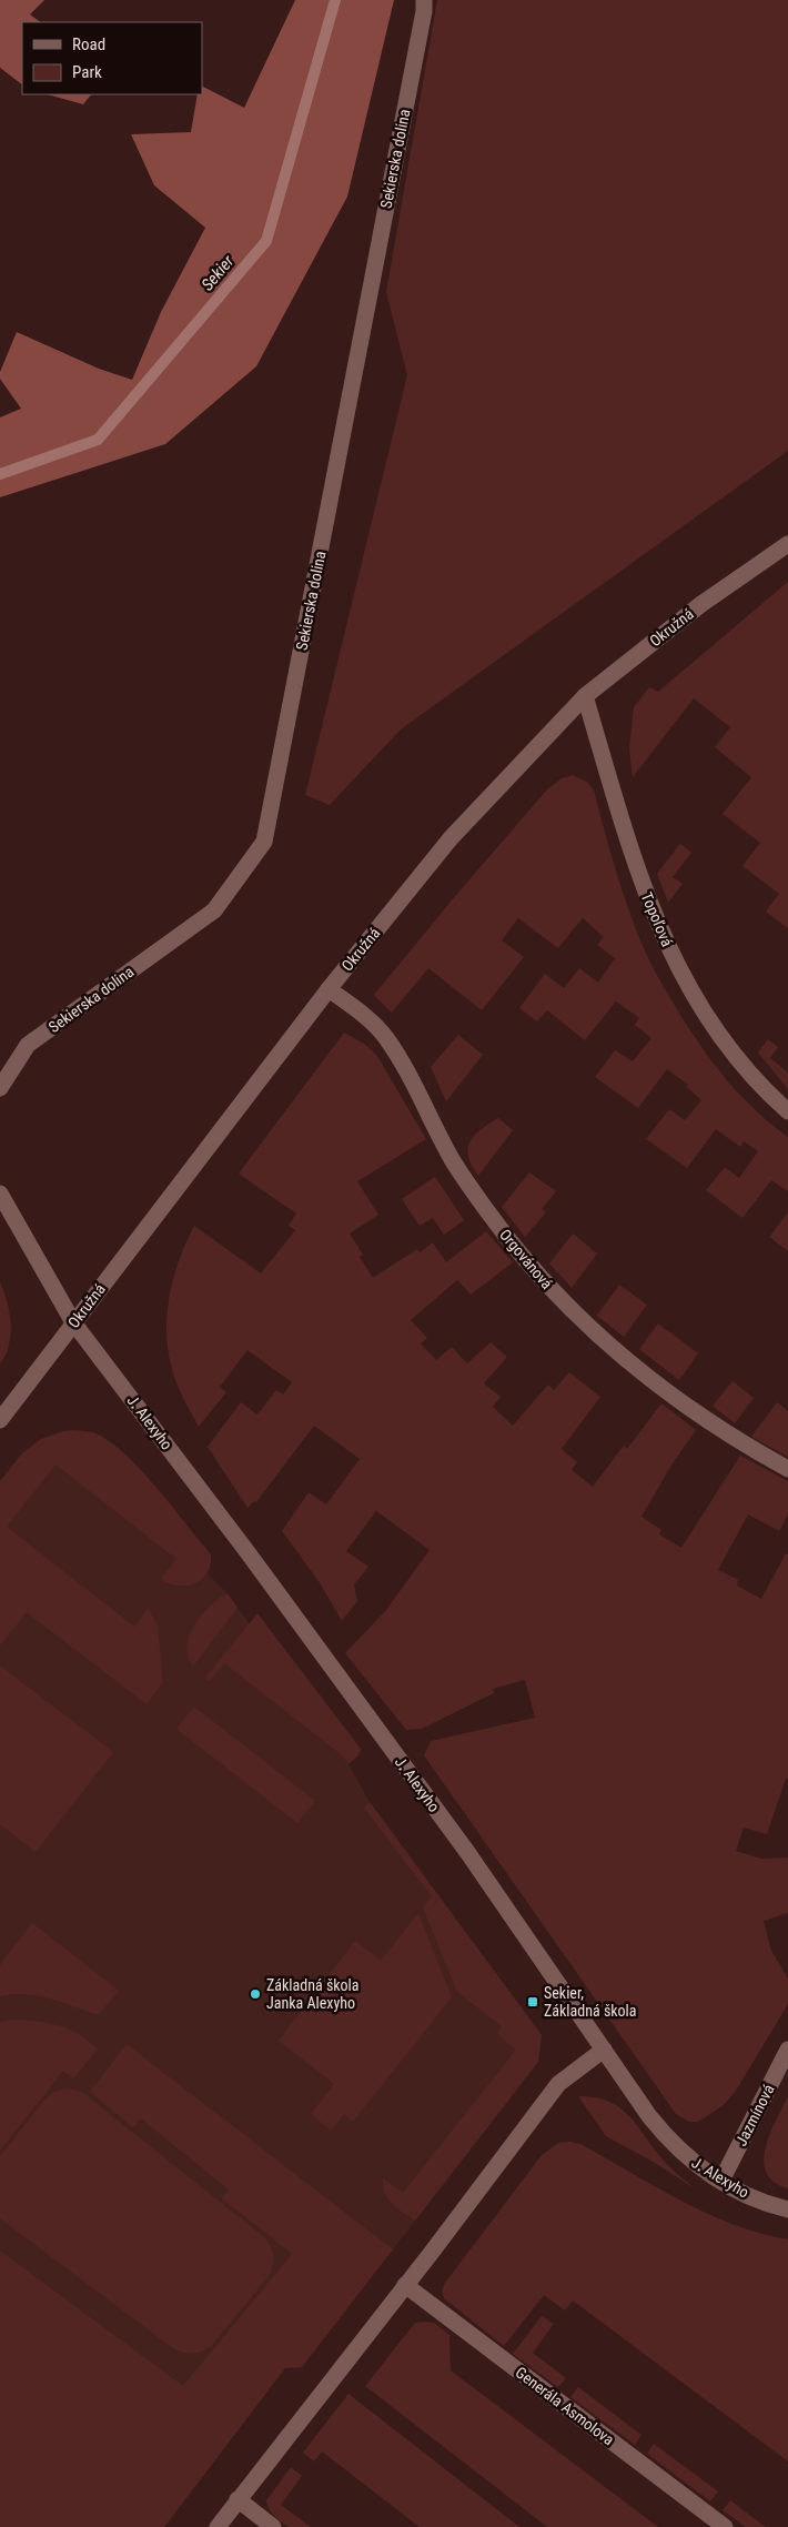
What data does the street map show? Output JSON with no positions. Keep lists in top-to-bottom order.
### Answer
{
  "streets": {
    "street": [
      "Sekierska dolina",
      "Okružná",
      "Topoľová",
      "Orgovánová",
      "J. Alexyho",
      "Jazmínová",
      "Generála Asmolova"
    ]
  },
  "crossings": [
    ["Okružná", "Topoľová"],
    ["Okružná", "Orgovánová"],
    ["Okružná", "J. Alexyho"],
    ["J. Alexyho", "Jazmínová"]
  ],
  "water": ["Sekier"],
  "places": {
    "other": ["Základná škola Janka Alexyho"],
    "transit": ["Sekier, Základná škola"]
  },
  "legend": ["Road", "Park"]
}
